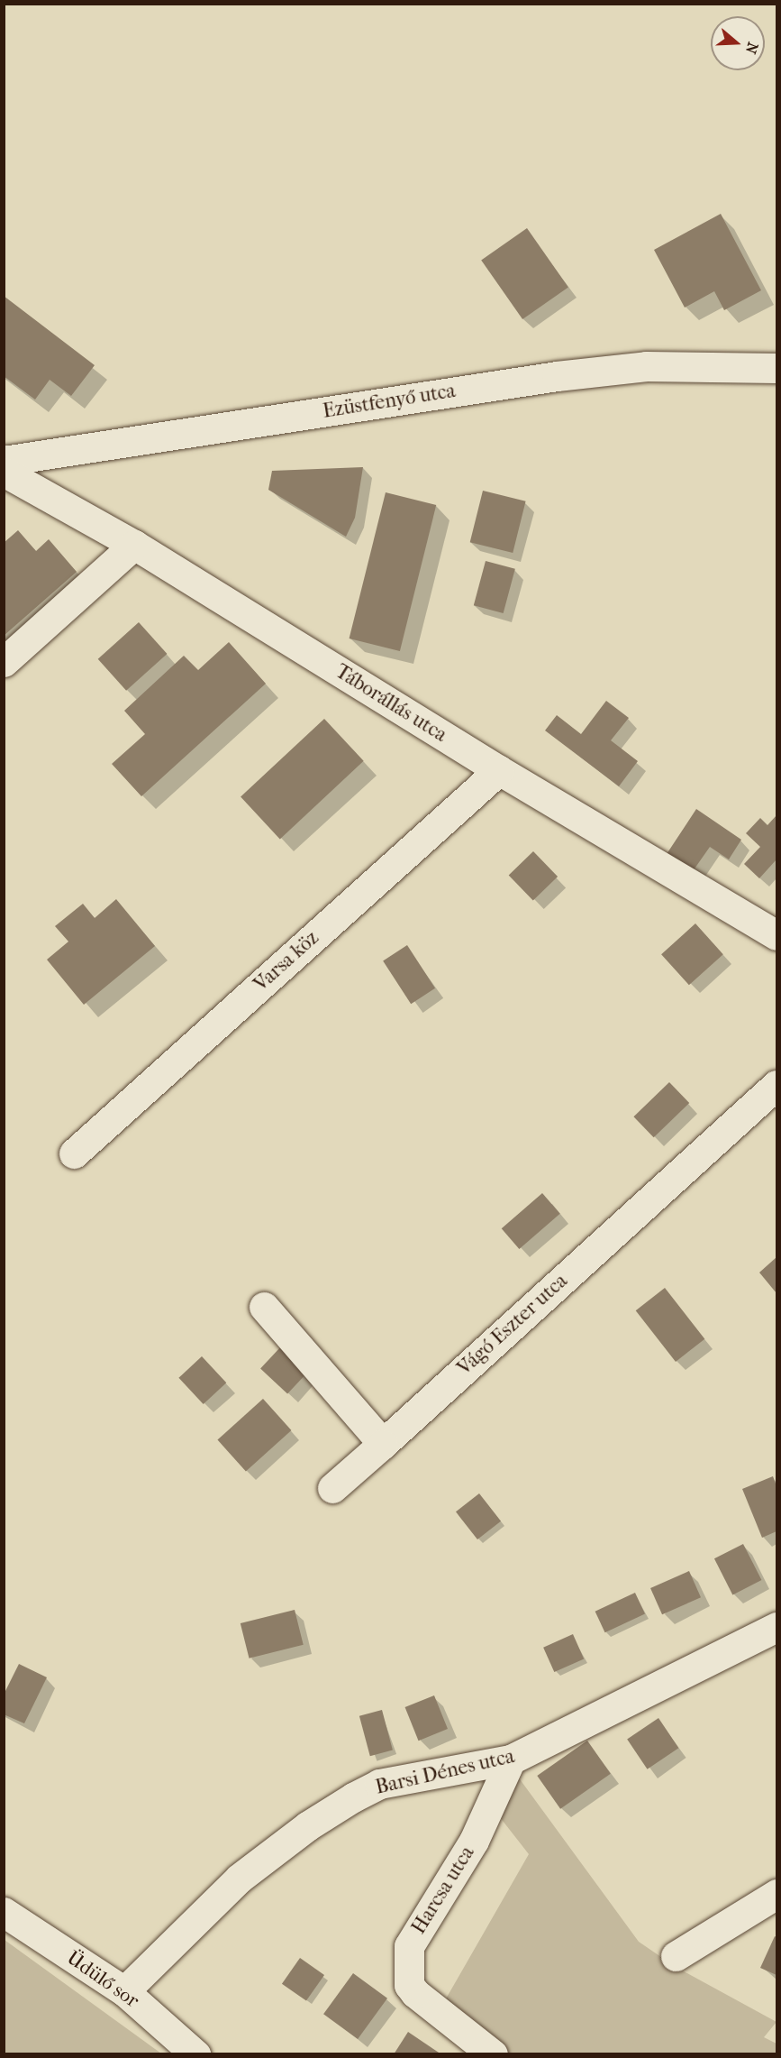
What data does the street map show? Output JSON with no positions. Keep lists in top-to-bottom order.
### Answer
{
  "streets": {
    "street": [
      "Ezüstfenyő utca",
      "Táborállás utca",
      "Varsa köz",
      "Vágó Eszter utca",
      "Barsi Dénes utca",
      "Harcsa utca",
      "Üdülő sor"
    ]
  },
  "crossings": [
    ["Táborállás utca", "Varsa köz"],
    ["Barsi Dénes utca", "Harcsa utca"],
    ["Barsi Dénes utca", "Üdülő sor"]
  ],
  "north": "right"
}
